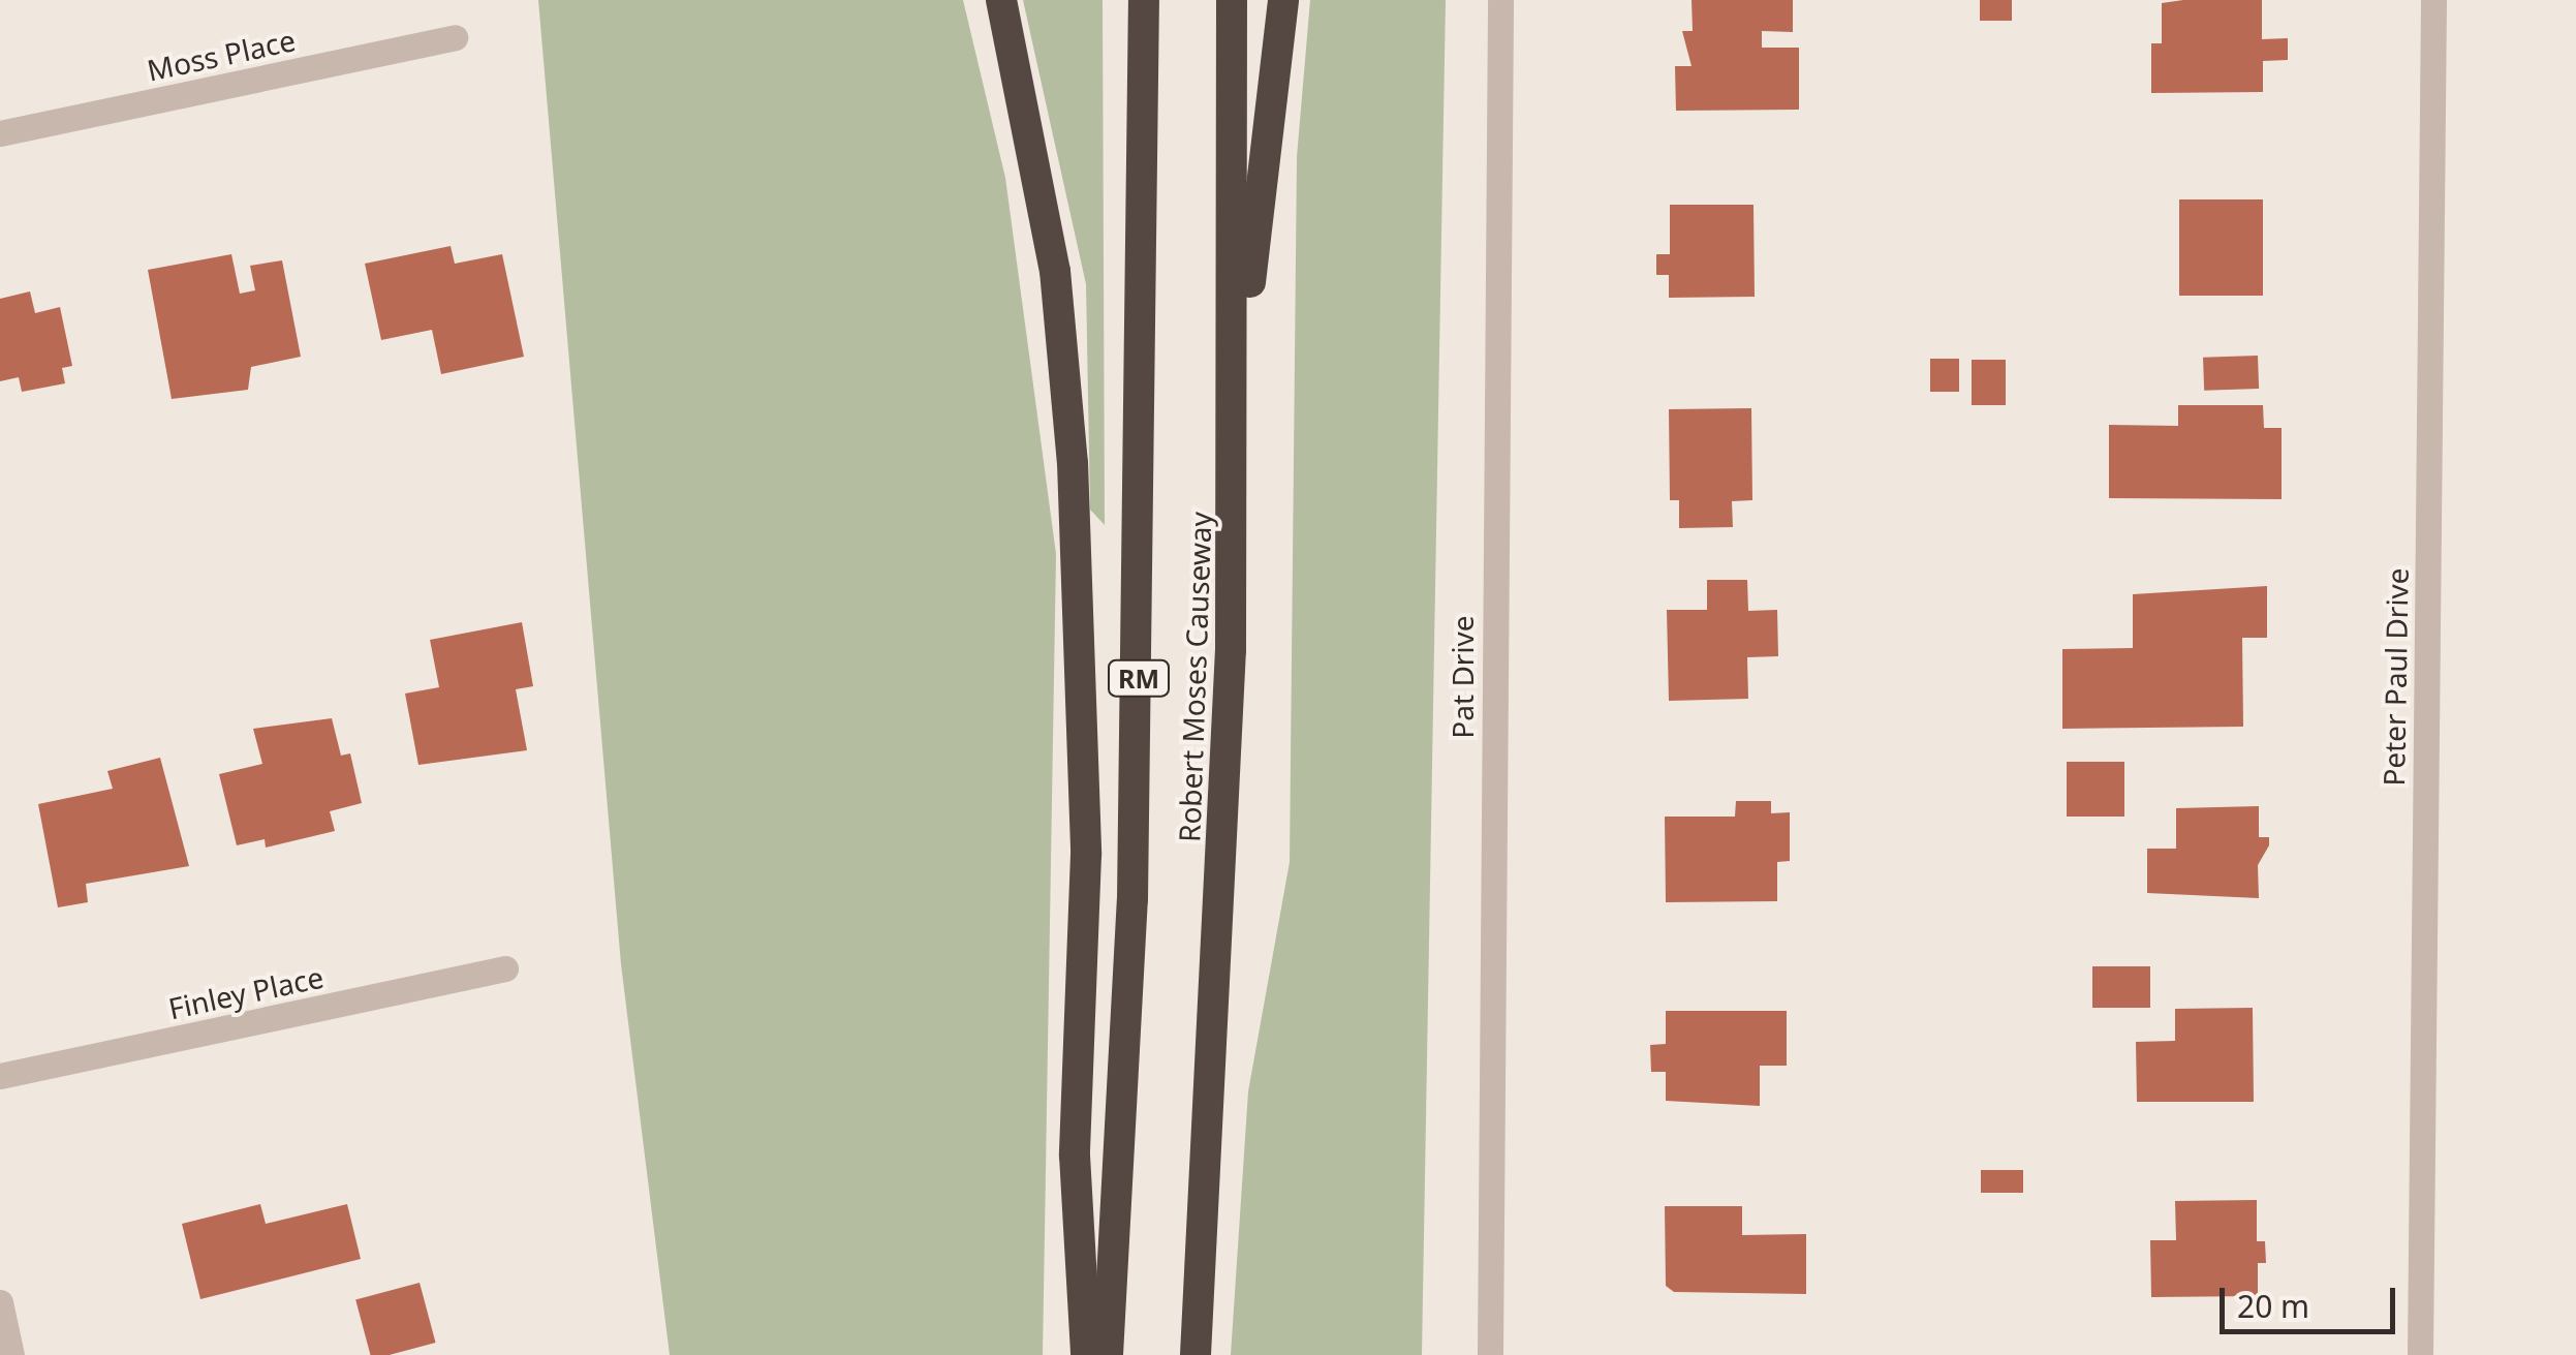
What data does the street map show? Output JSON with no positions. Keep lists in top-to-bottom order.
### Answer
{
  "streets": {
    "highway": ["Robert Moses Causeway", "RM"],
    "street": [
      "Moss Place",
      "Pat Drive",
      "Peter Paul Drive",
      "Finley Place"
    ]
  },
  "scale_bar": "20 m"
}
